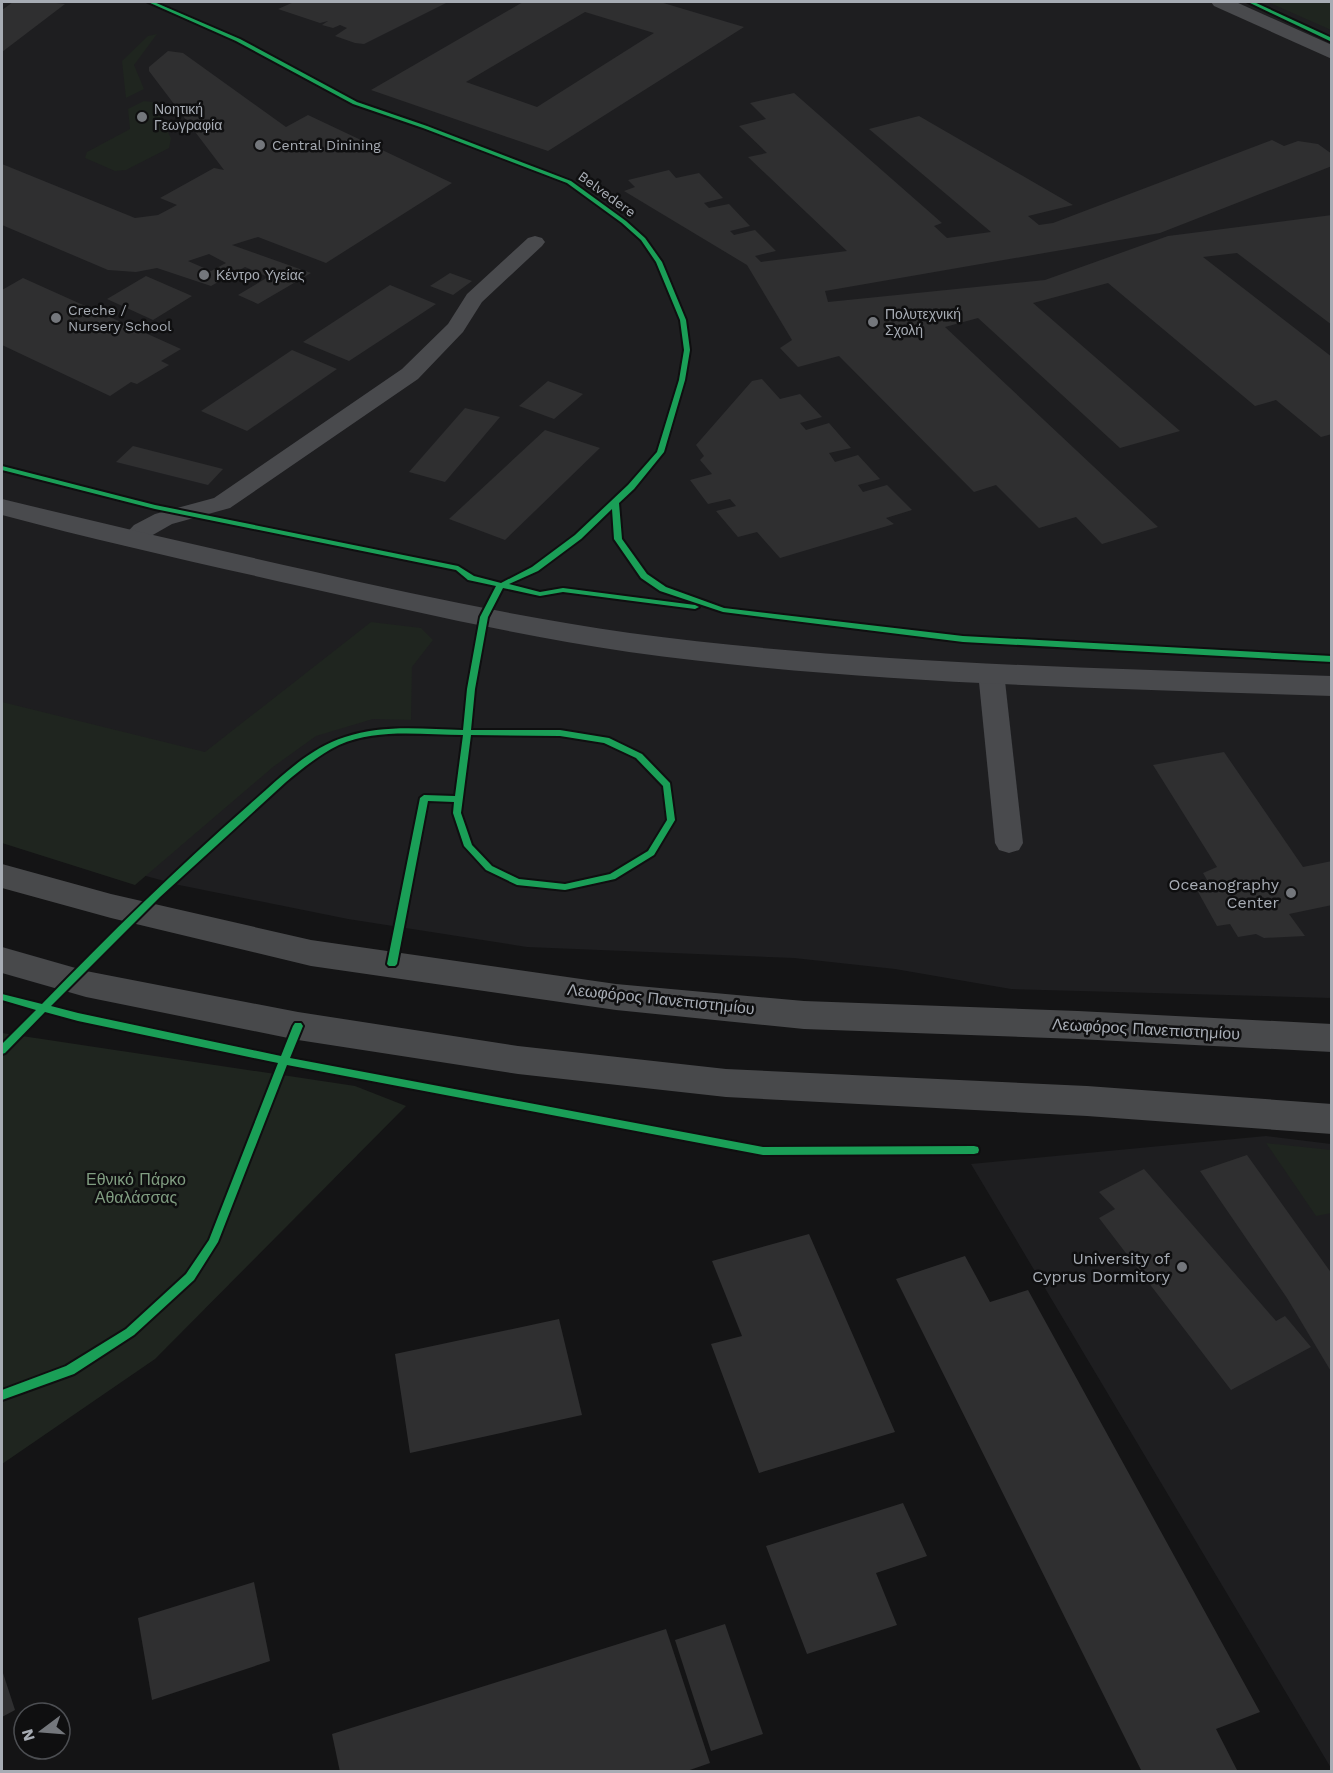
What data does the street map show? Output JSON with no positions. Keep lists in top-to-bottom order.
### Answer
{
  "streets": {
    "main road": ["Λεωφόρος Πανεπιστημίου"],
    "cycle path": ["Belvedere"]
  },
  "parks": ["Εθνικό Πάρκο Αθαλάσσας"],
  "places": [
    "Νοητική Γεωγραφία",
    "Central Dinining",
    "Κέντρο Υγείας",
    "Creche / Nursery School",
    "Πολυτεχνική Σχολή",
    "Oceanography Center",
    "University of Cyprus Dormitory"
  ],
  "north": "left"
}
